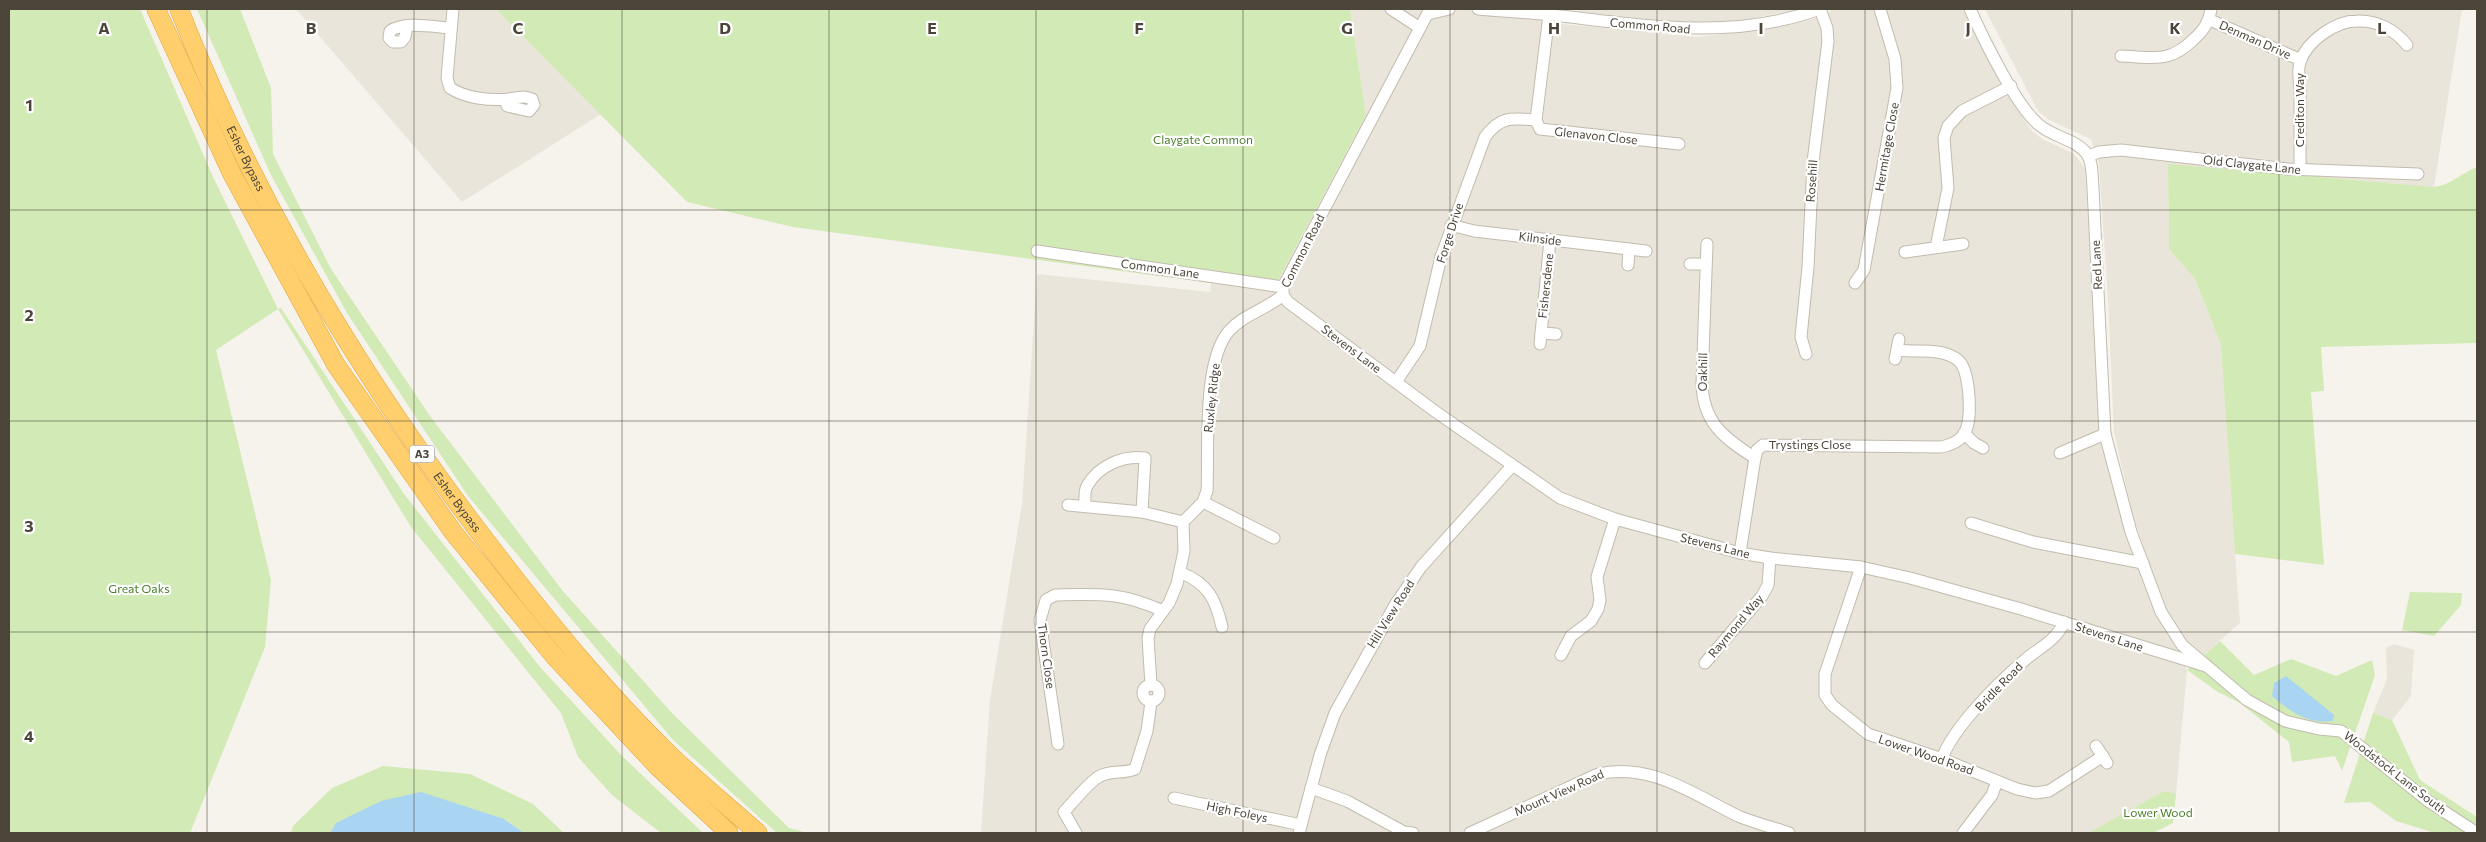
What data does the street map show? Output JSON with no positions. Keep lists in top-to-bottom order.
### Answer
{
  "streets": {
    "highway": ["Esher Bypass", "A3"],
    "street": [
      "Common Road",
      "Denman Drive",
      "Crediton Way",
      "Glenavon Close",
      "Hermitage Close",
      "Old Claygate Lane",
      "Rosehill",
      "Forge Drive",
      "Kilnside",
      "Red Lane",
      "Common Lane",
      "Fishersdene",
      "Stevens Lane",
      "Oakhill",
      "Ruxley Ridge",
      "Trystings Close",
      "Hill View Road",
      "Raymond Way",
      "Thorn Close",
      "Bridle Road",
      "Lower Wood Road",
      "Woodstock Lane South",
      "Mount View Road",
      "High Foleys"
    ]
  },
  "crossings": [
    ["Common Road", "Rosehill"],
    ["Common Road", "Common Lane"],
    ["Common Road", "Stevens Lane"],
    ["Common Road", "Ruxley Ridge"],
    ["Denman Drive", "Crediton Way"],
    ["Crediton Way", "Old Claygate Lane"],
    ["Glenavon Close", "Forge Drive"],
    ["Old Claygate Lane", "Red Lane"],
    ["Forge Drive", "Kilnside"],
    ["Forge Drive", "Stevens Lane"],
    ["Kilnside", "Fishersdene"],
    ["Red Lane", "Stevens Lane"],
    ["Red Lane", "Woodstock Lane South"],
    ["Common Lane", "Stevens Lane"],
    ["Common Lane", "Ruxley Ridge"],
    ["Stevens Lane", "Ruxley Ridge"],
    ["Stevens Lane", "Trystings Close"],
    ["Stevens Lane", "Hill View Road"],
    ["Stevens Lane", "Raymond Way"],
    ["Stevens Lane", "Bridle Road"],
    ["Stevens Lane", "Lower Wood Road"],
    ["Stevens Lane", "Woodstock Lane South"],
    ["Oakhill", "Trystings Close"],
    ["Hill View Road", "High Foleys"],
    ["Bridle Road", "Lower Wood Road"]
  ],
  "parks": ["Claygate Common", "Great Oaks", "Lower Wood"],
  "grid": {
    "columns": [
      "A",
      "B",
      "C",
      "D",
      "E",
      "F",
      "G",
      "H",
      "I",
      "J",
      "K",
      "L"
    ],
    "rows": [
      "1",
      "2",
      "3",
      "4"
    ]
  }
}
